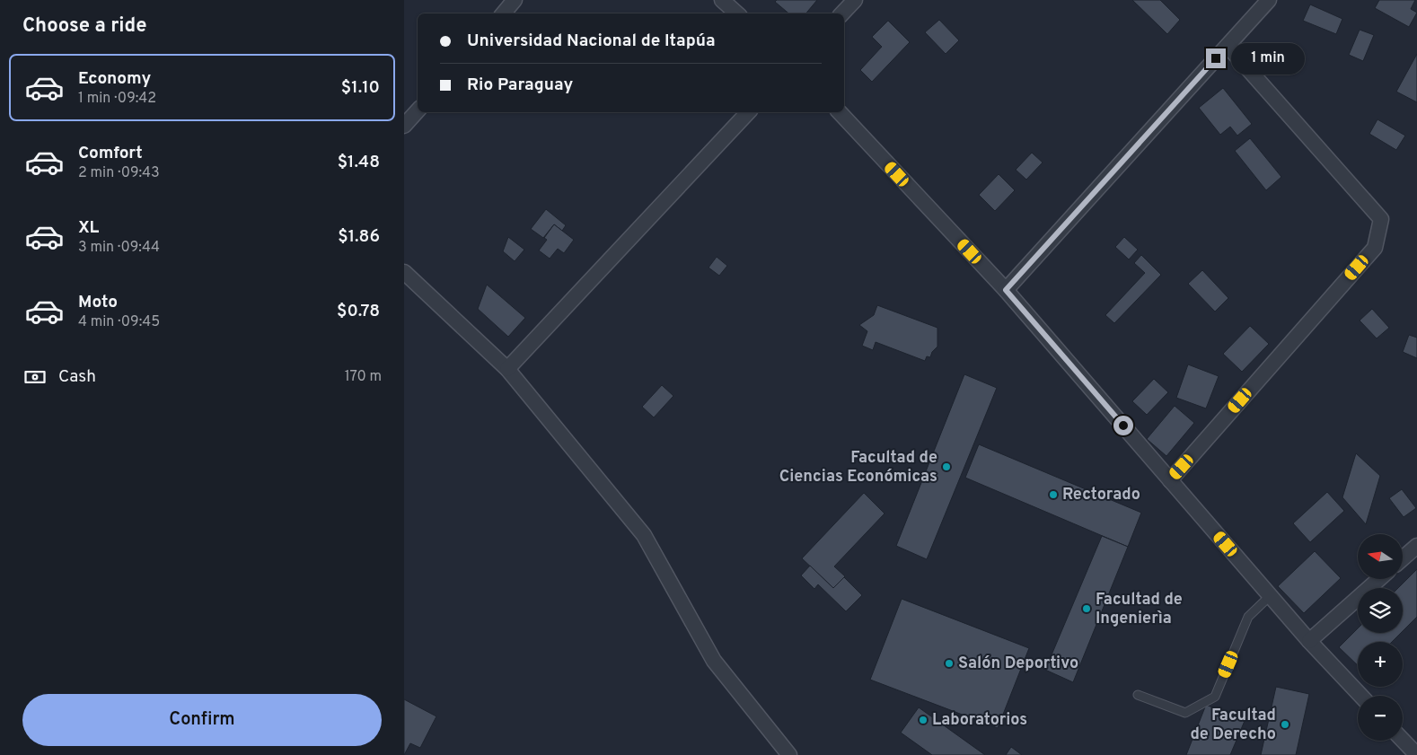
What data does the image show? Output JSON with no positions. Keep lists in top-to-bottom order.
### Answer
{
  "places": [
    "Facultad de Ciencias Económicas",
    "Rectorado",
    "Facultad de Ingenierìa",
    "Salón Deportivo",
    "Laboratorios",
    "Facultad de Derecho"
  ],
  "north": "left",
  "page": {
    "heading": "Choose a ride",
    "banner": ["Universidad Nacional de Itapúa", "Rio Paraguay"],
    "bubble": "1 min",
    "list": [
      {
        "name": "Economy",
        "note": "1 min · 09:42",
        "value": "$1.10"
      },
      {
        "name": "Comfort",
        "note": "2 min · 09:43",
        "value": "$1.48"
      },
      {
        "name": "XL",
        "note": "3 min · 09:44",
        "value": "$1.86"
      },
      {
        "name": "Moto",
        "note": "4 min · 09:45",
        "value": "$0.78"
      }
    ],
    "pay": ["Cash", "170 m"],
    "map_buttons": ["+", "−"],
    "buttons": "Confirm"
  }
}
